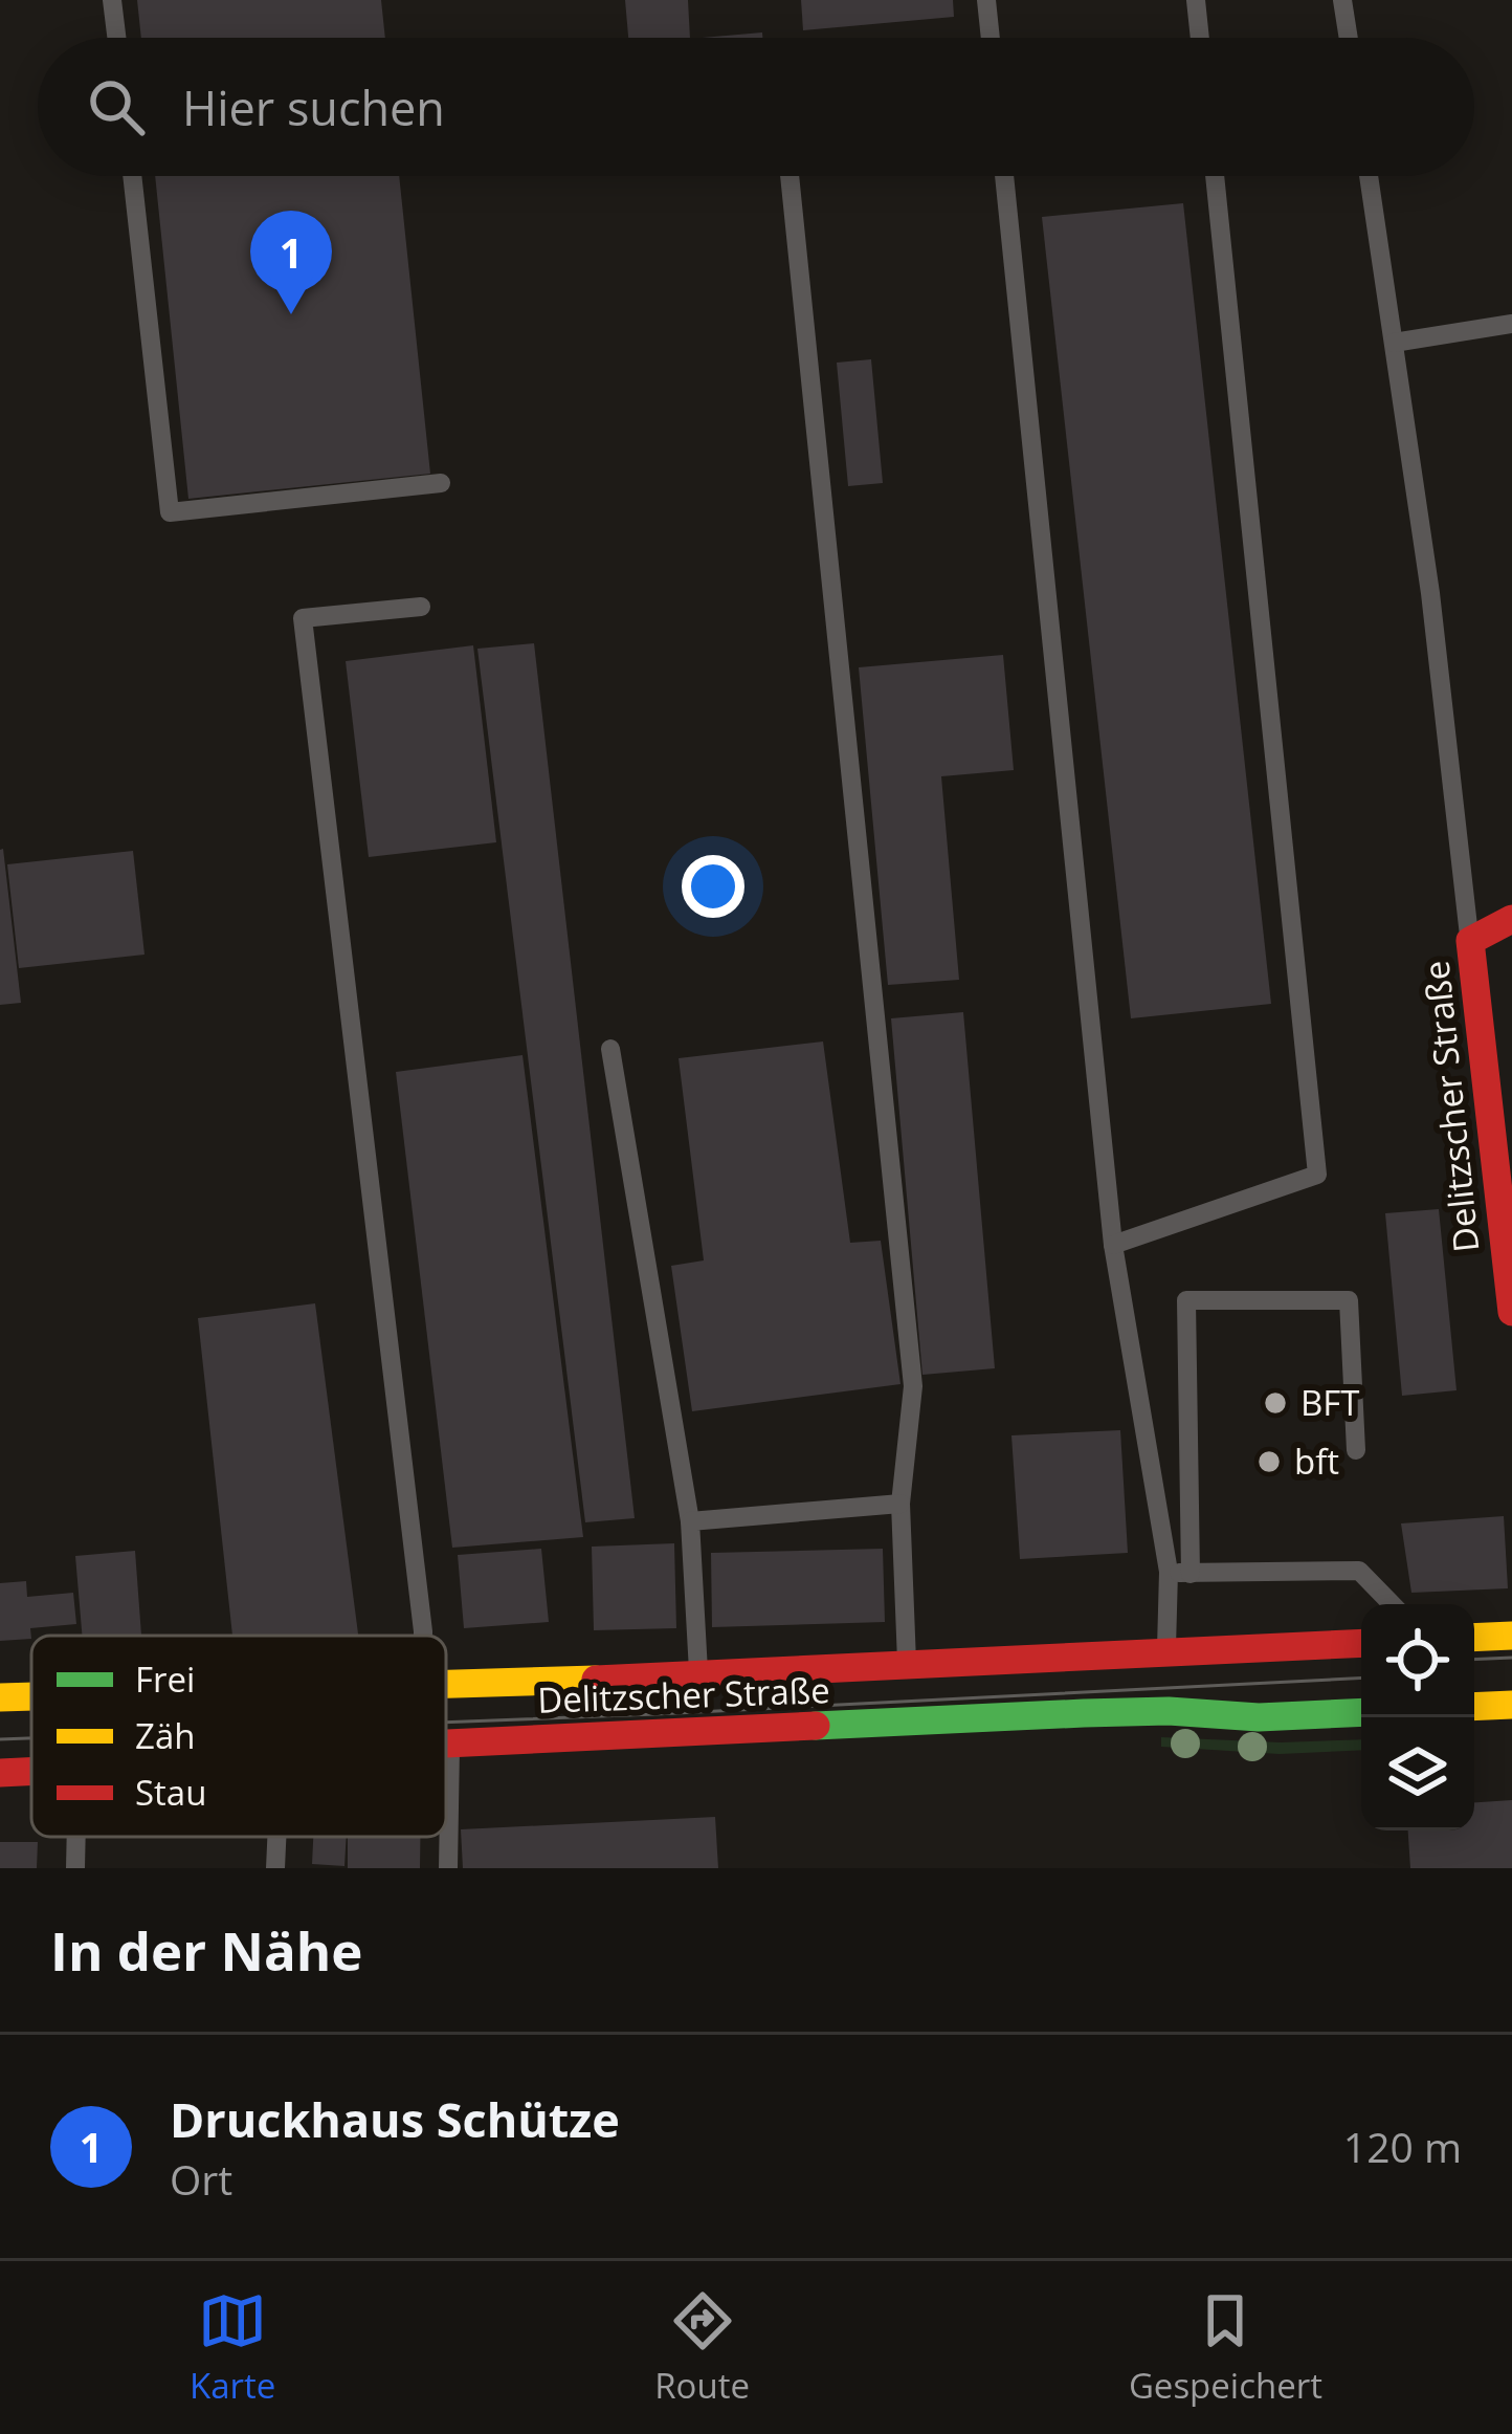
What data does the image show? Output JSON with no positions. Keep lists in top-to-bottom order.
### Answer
{
  "streets": {
    "main road": ["Delitzscher Straße"]
  },
  "places": ["BFT", "bft"],
  "legend": ["Frei", "Zäh", "Stau"],
  "page": {
    "search": "Hier suchen",
    "pins": "1",
    "heading": "In der Nähe",
    "list": [
      {
        "mark": "1",
        "name": "Druckhaus Schütze",
        "note": "Ort",
        "value": "120 m"
      }
    ],
    "nav": ["Karte", "Route", "Gespeichert"]
  }
}
